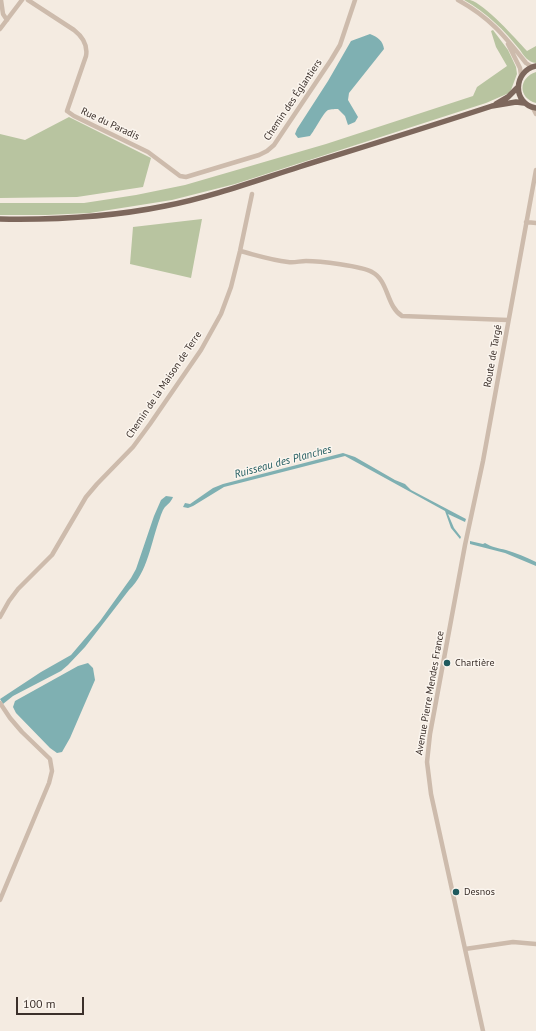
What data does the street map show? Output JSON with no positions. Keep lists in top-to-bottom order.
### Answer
{
  "streets": {
    "street": [
      "Chemin des Églantiers",
      "Rue du Paradis",
      "Route de Targé",
      "Chemin de la Maison de Terre",
      "Avenue Pierre Mendes France"
    ]
  },
  "crossings": [
    ["Chemin des Églantiers", "Rue du Paradis"],
    ["Route de Targé", "Avenue Pierre Mendes France"]
  ],
  "water": ["Ruisseau des Planches"],
  "places": ["Chartière", "Desnos"],
  "scale_bar": "100 m"
}
